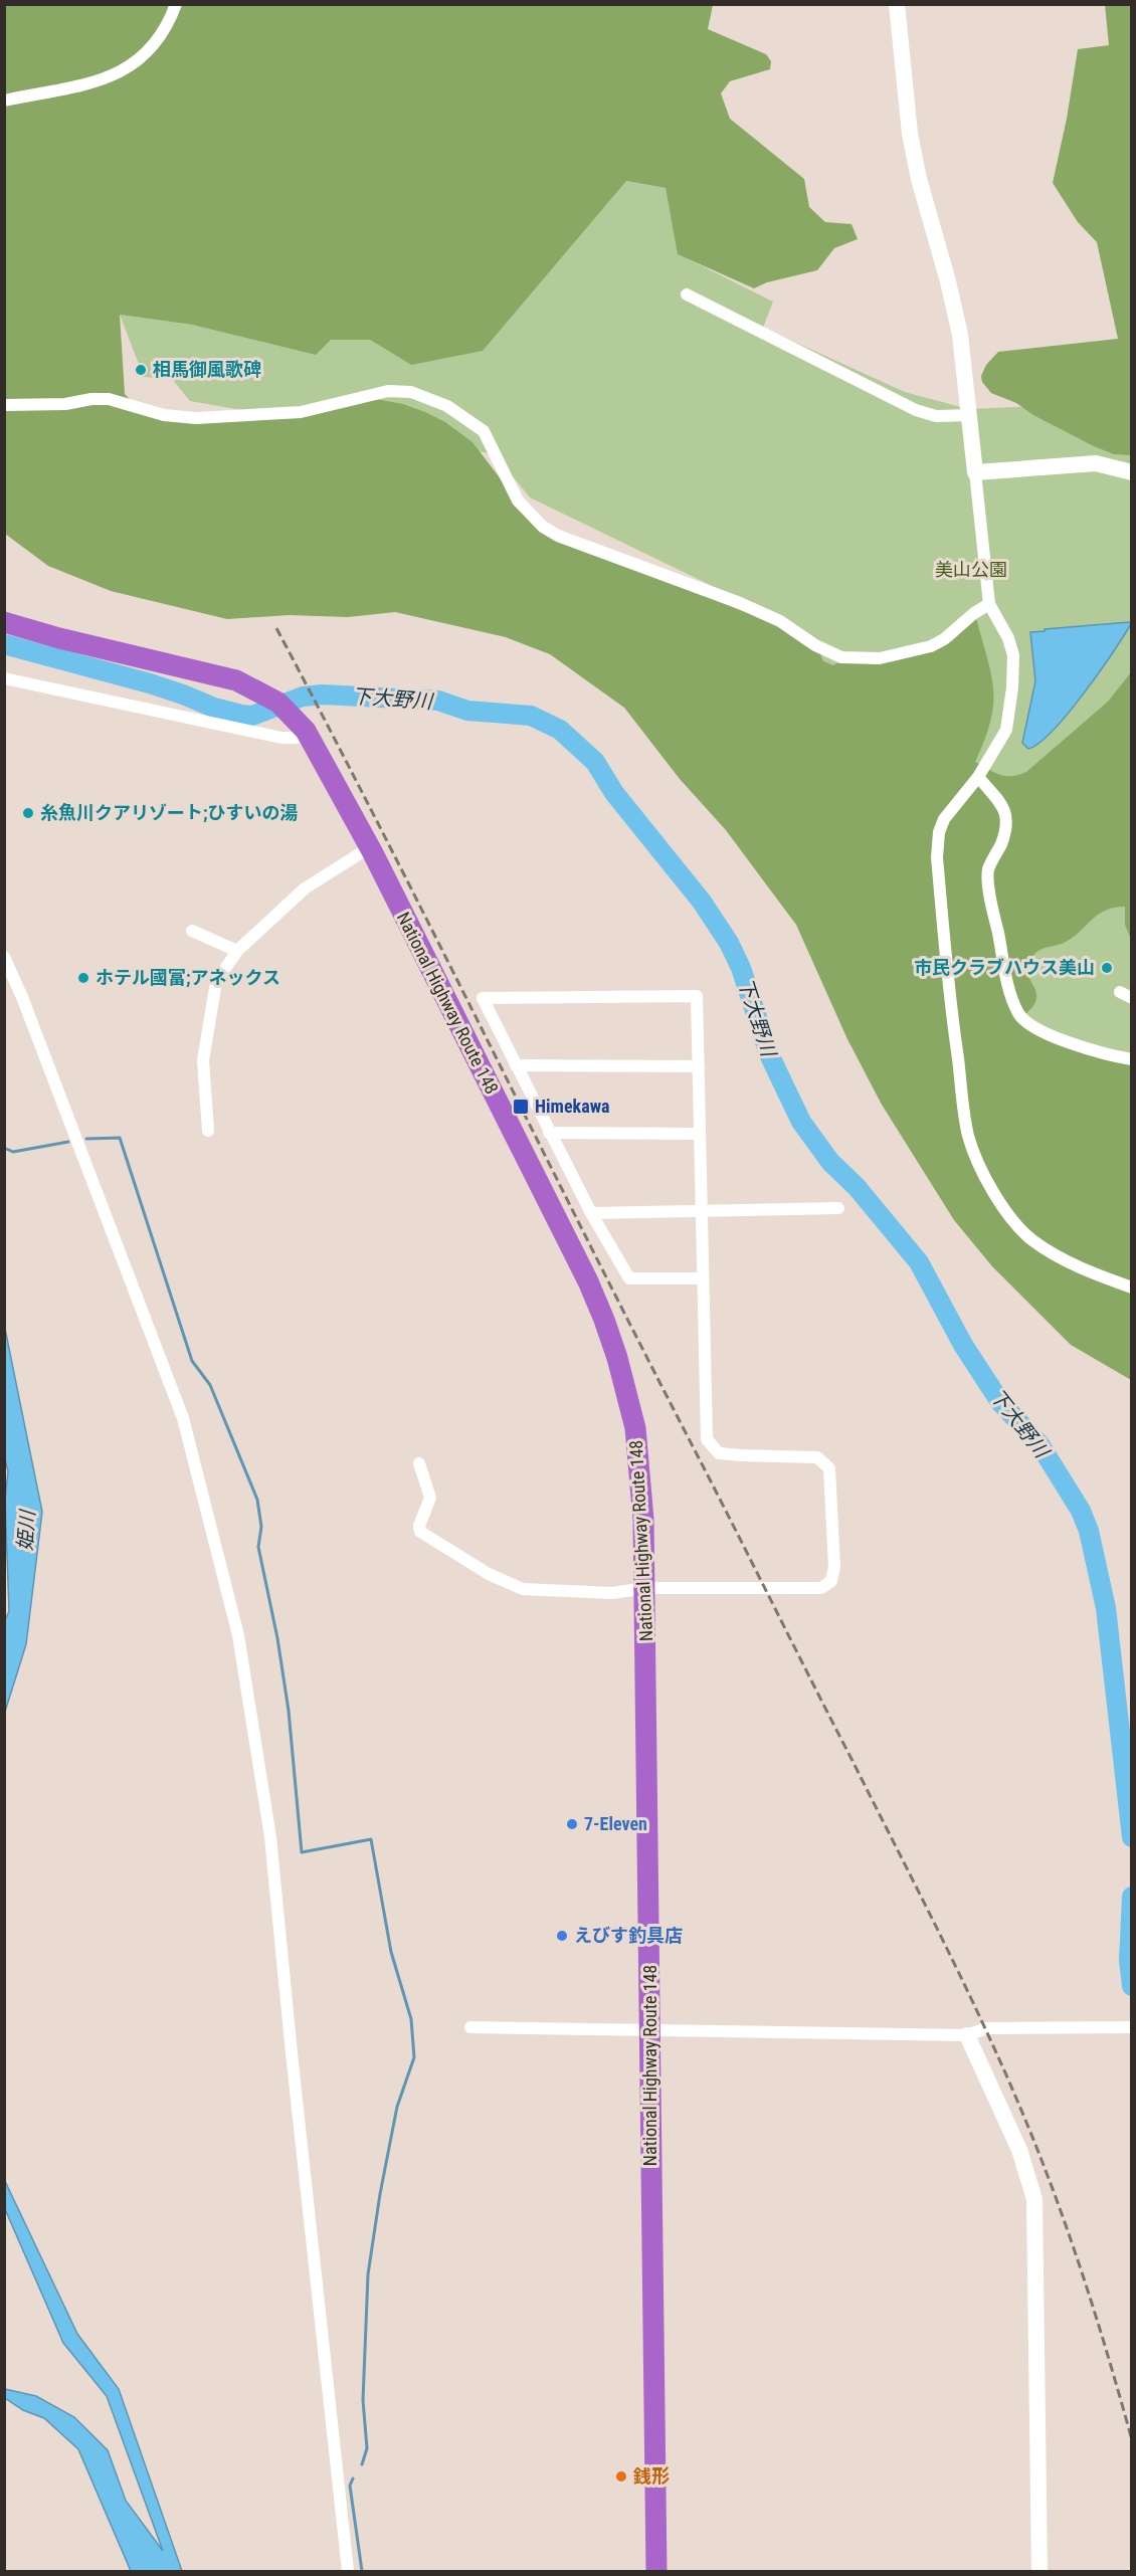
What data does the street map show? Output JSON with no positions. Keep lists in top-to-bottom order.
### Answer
{
  "streets": {
    "highway": ["National Highway Route 148"]
  },
  "water": ["下大野川", "姫川"],
  "parks": ["美山公園"],
  "places": {
    "other": [
      "相馬御風歌碑",
      "糸魚川クアリゾート;ひすいの湯",
      "市民クラブハウス美山",
      "ホテル國富;アネックス",
      "7-Eleven",
      "えびす釣具店",
      "銭形"
    ],
    "transit": ["Himekawa"]
  }
}
